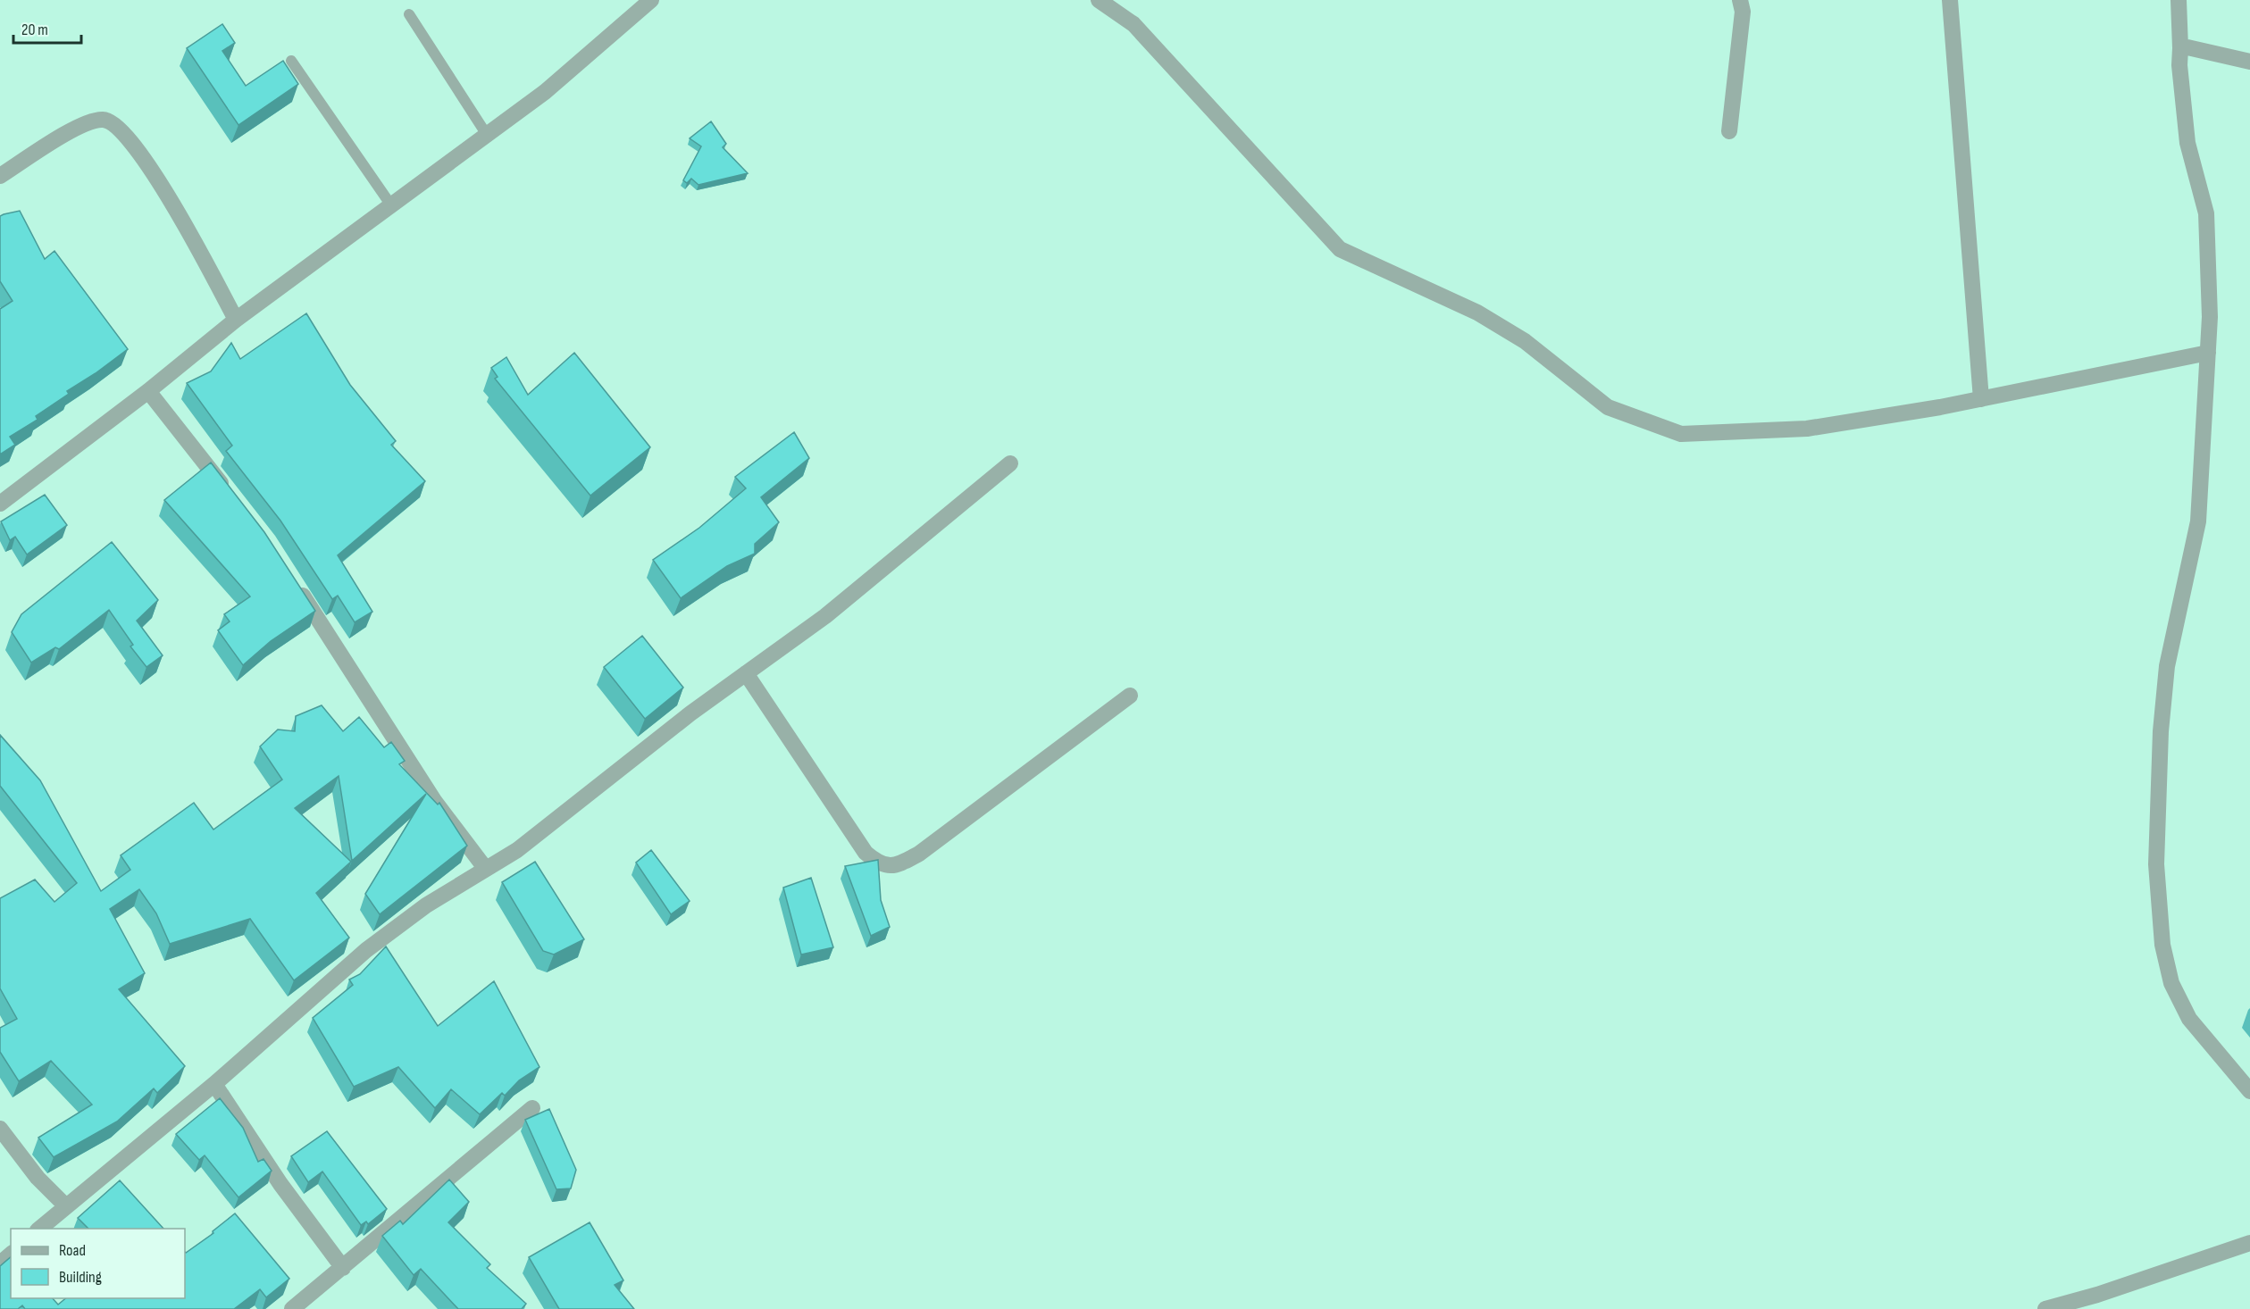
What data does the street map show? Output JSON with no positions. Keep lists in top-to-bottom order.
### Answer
{
  "legend": ["Road", "Building"],
  "scale_bar": "20 m"
}
